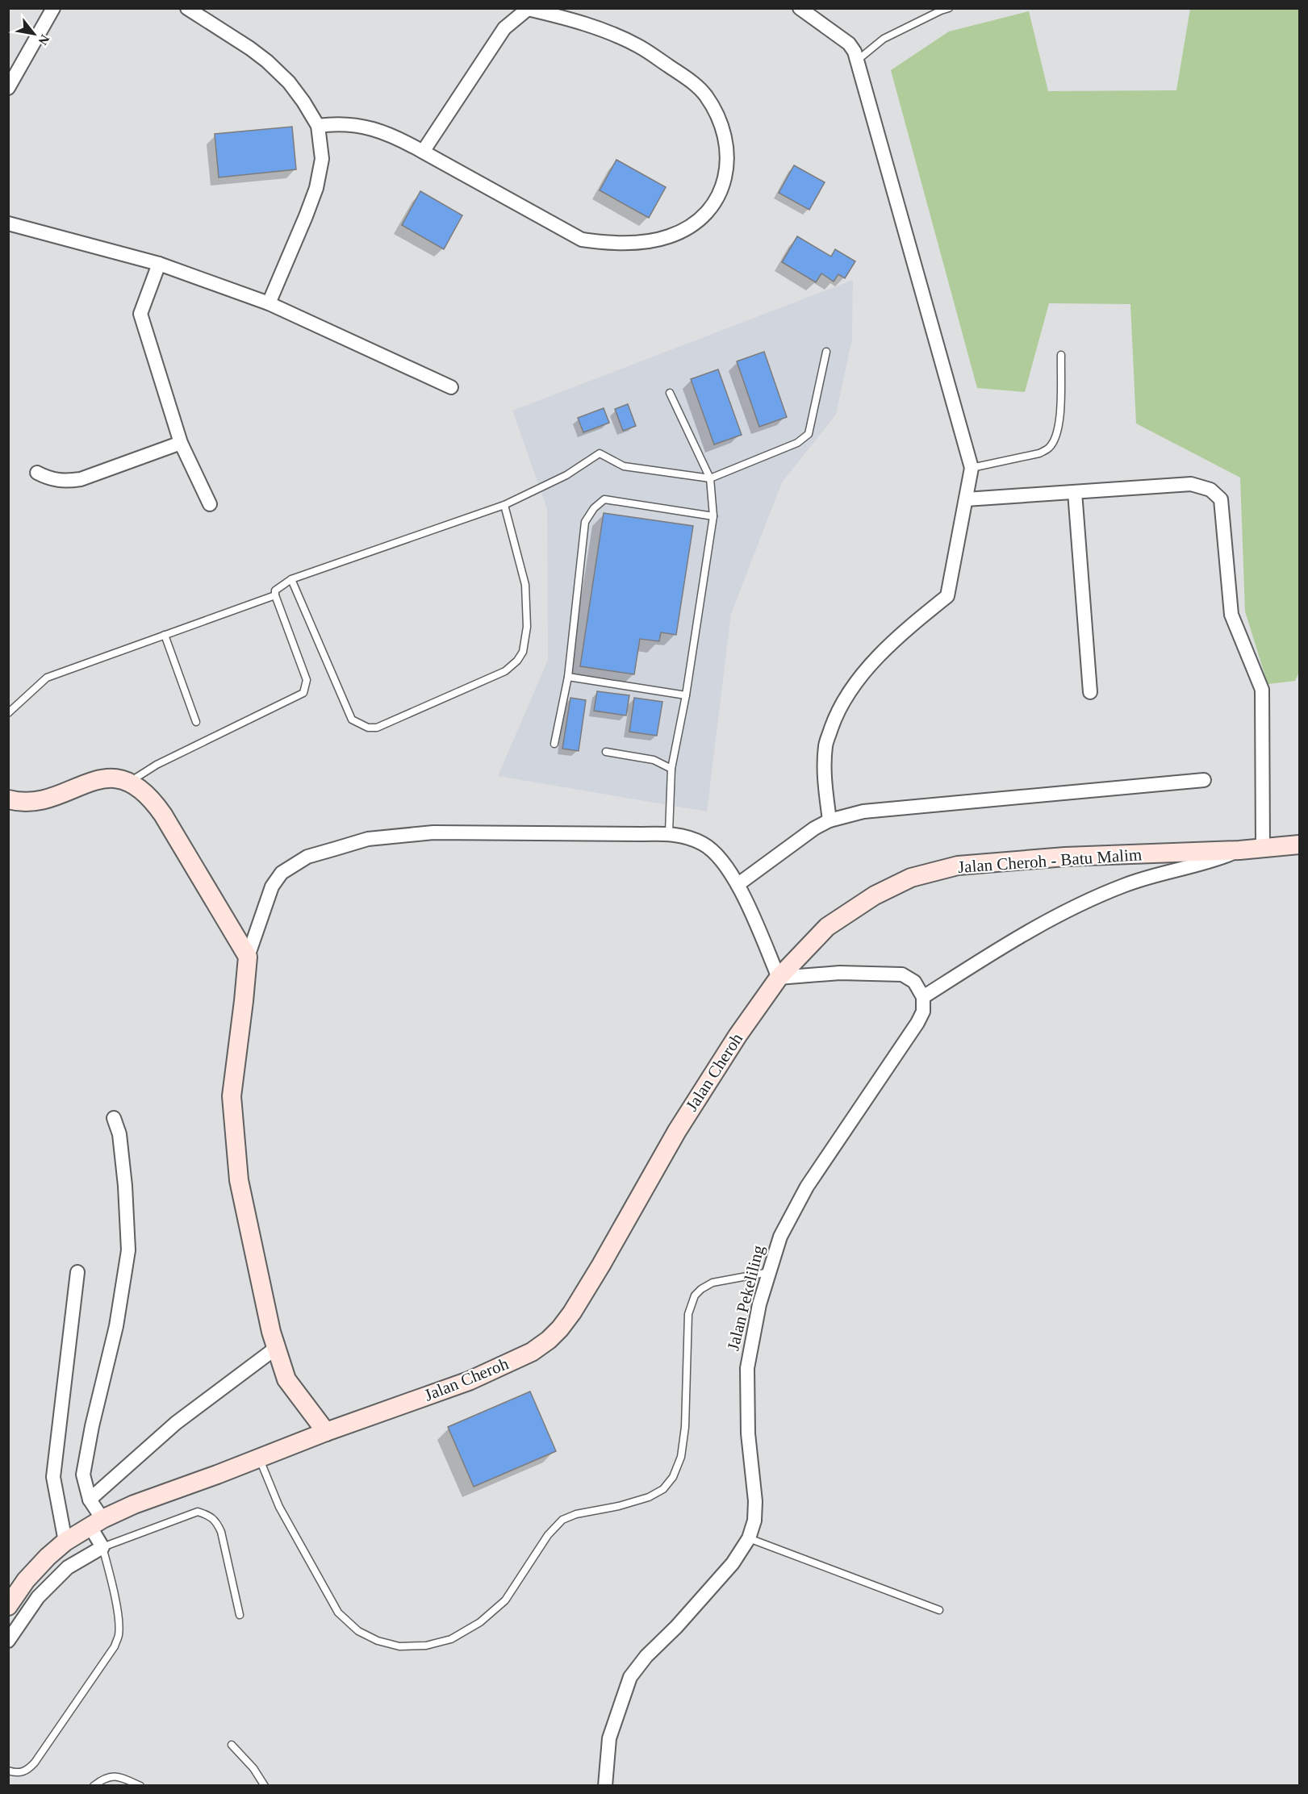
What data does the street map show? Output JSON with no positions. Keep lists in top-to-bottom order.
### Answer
{
  "streets": {
    "main road": ["Jalan Cheroh - Batu Malim", "Jalan Cheroh"],
    "street": ["Jalan Pekeliling"]
  },
  "crossings": [
    ["Jalan Cheroh - Batu Malim", "Jalan Cheroh"]
  ],
  "north": "bottom right"
}
